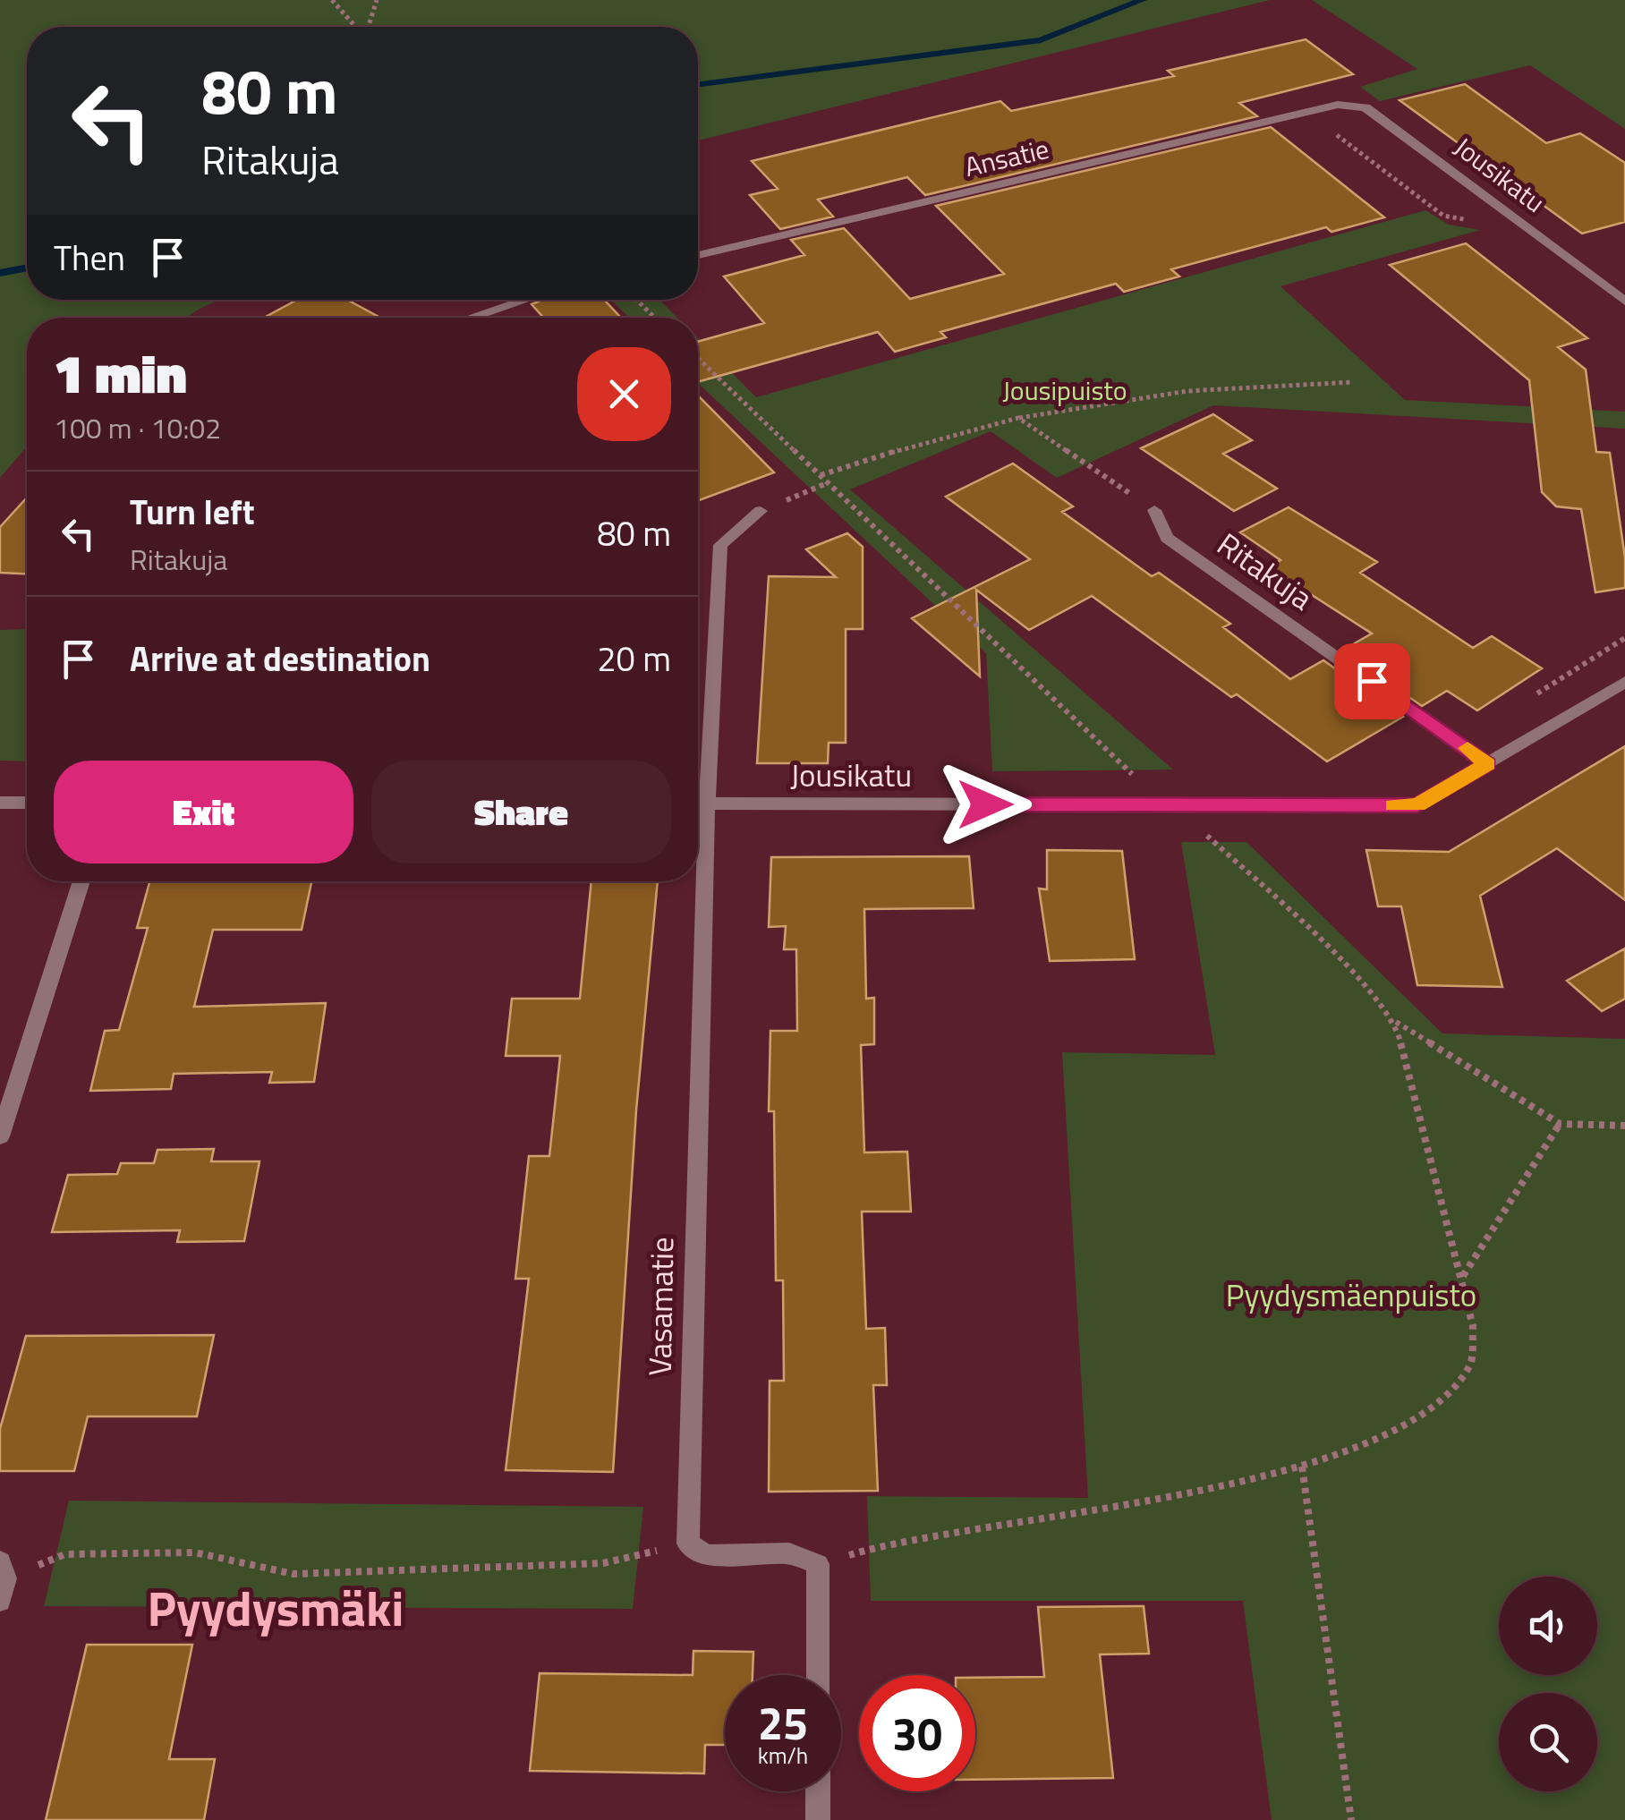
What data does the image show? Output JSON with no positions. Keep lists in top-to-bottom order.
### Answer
{
  "streets": {
    "street": [
      "Ansatie",
      "Jousikatu",
      "Ritakuja",
      "Vasamatie"
    ]
  },
  "crossings": [
    ["Ansatie", "Jousikatu"],
    ["Jousikatu", "Ritakuja"]
  ],
  "districts": ["Pyydysmäki"],
  "parks": ["Jousipuisto", "Pyydysmäenpuisto"],
  "page": {
    "turn": ["80 m", "Ritakuja"],
    "then": "Then",
    "heading": ["1 min", "100 m · 10:02"],
    "list": [
      {
        "name": "Turn left",
        "note": "Ritakuja",
        "value": "80 m"
      },
      {
        "name": "Arrive at destination",
        "value": "20 m"
      }
    ],
    "buttons": ["Exit", "Share"],
    "speed": "25 km/h",
    "limit": "30"
  }
}
